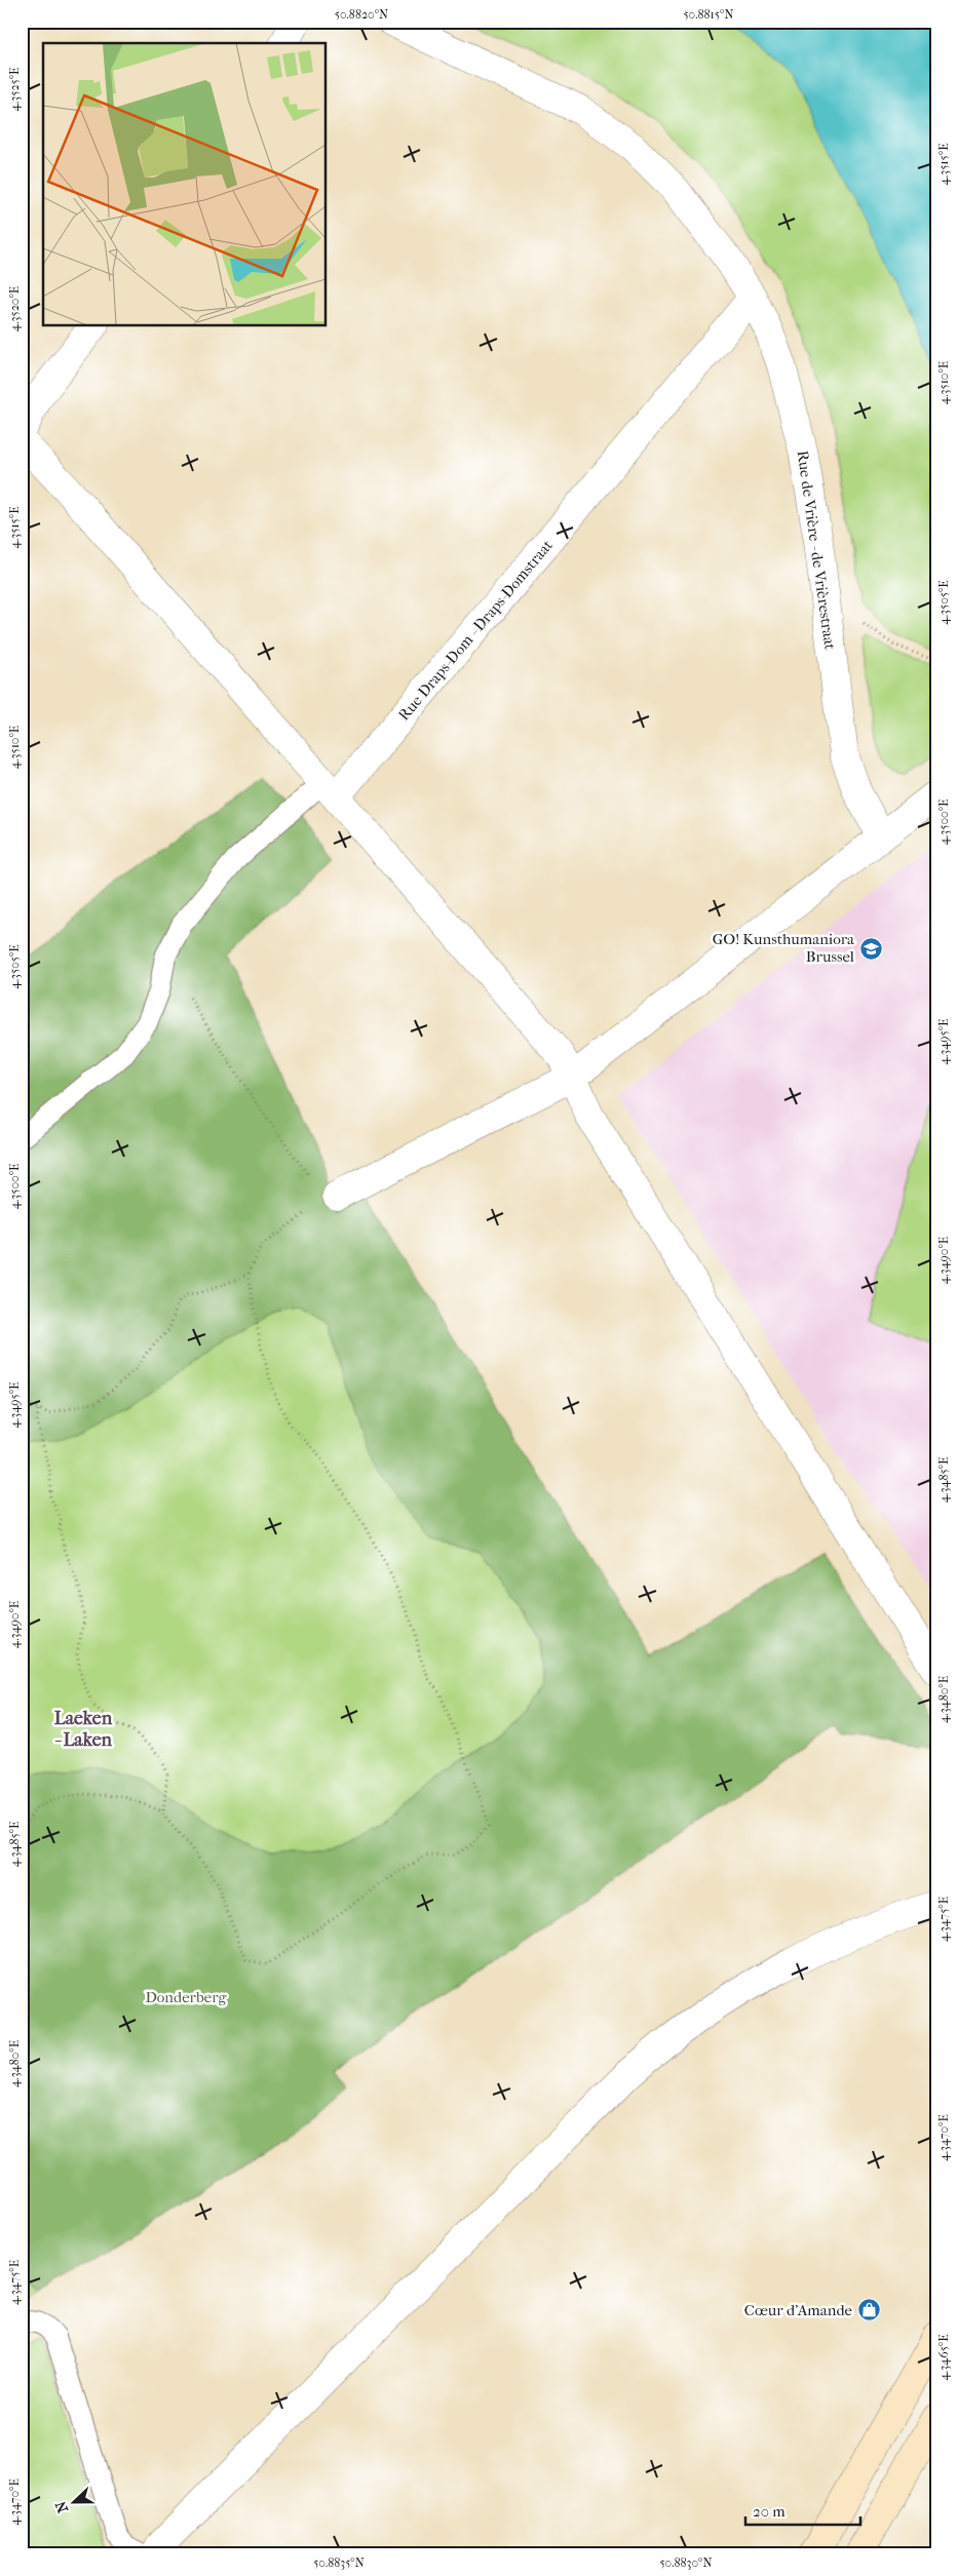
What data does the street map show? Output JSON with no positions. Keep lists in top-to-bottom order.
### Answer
{
  "streets": {
    "street": ["Rue de Vrière - de Vrièrestraat", "Rue Draps-Dom - Draps-Domstraat"]
  },
  "crossings": [
    ["Rue de Vrière - de Vrièrestraat", "Rue Draps-Dom - Draps-Domstraat"]
  ],
  "districts": ["Laeken - Laken"],
  "parks": ["Donderberg"],
  "places": {
    "school or university": ["GO! Kunsthumaniora Brussel"],
    "shop": ["Cœur d'Amande"]
  },
  "scale_bar": "20 m",
  "north": "left",
  "coordinates": [
    "50.8820°N",
    "50.8815°N",
    "4.3525°E",
    "4.3515°E",
    "4.3520°E",
    "4.3510°E",
    "4.3505°E",
    "4.3500°E",
    "4.3495°E",
    "4.3490°E",
    "4.3485°E",
    "4.3480°E",
    "4.3475°E",
    "4.3470°E",
    "4.3465°E",
    "50.8835°N",
    "50.8830°N"
  ]
}
